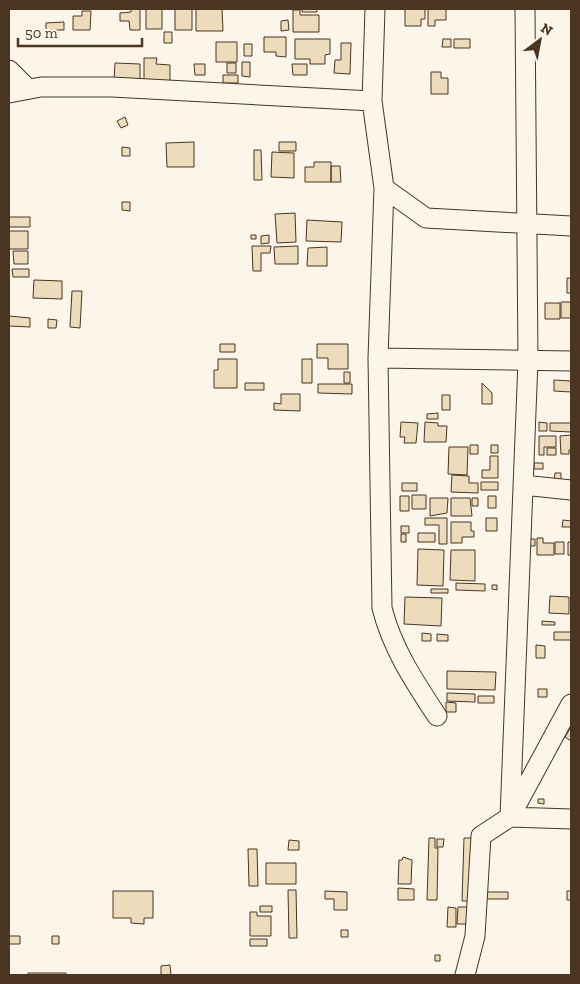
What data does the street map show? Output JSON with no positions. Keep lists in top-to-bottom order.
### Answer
{
  "scale_bar": "50 m",
  "north": "top right"
}
